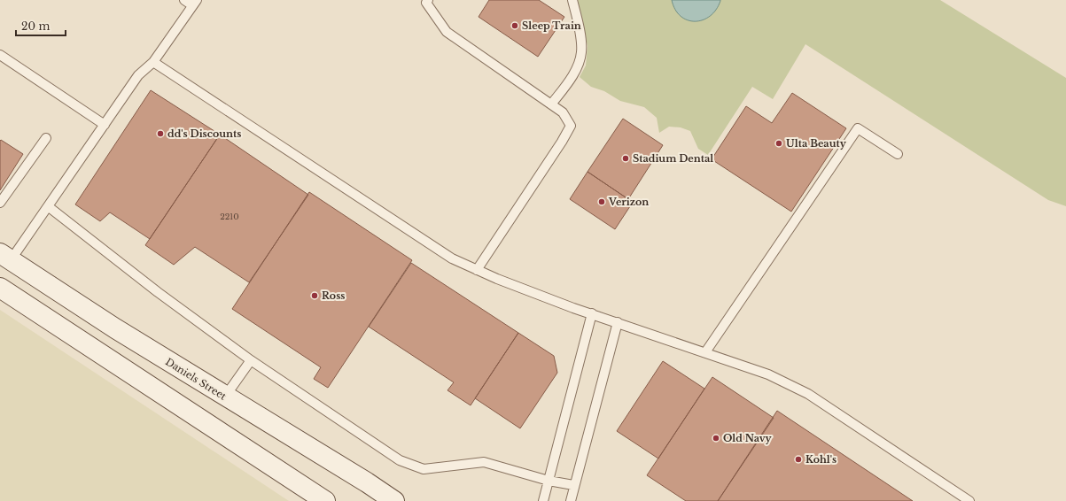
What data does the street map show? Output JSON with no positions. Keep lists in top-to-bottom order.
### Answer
{
  "streets": {
    "main road": ["Daniels Street"]
  },
  "places": [
    "Sleep Train",
    "dd's Discounts",
    "Ulta Beauty",
    "Stadium Dental",
    "Verizon",
    "Ross",
    "Old Navy",
    "Kohl's"
  ],
  "house_numbers": ["2210"],
  "scale_bar": "20 m"
}
